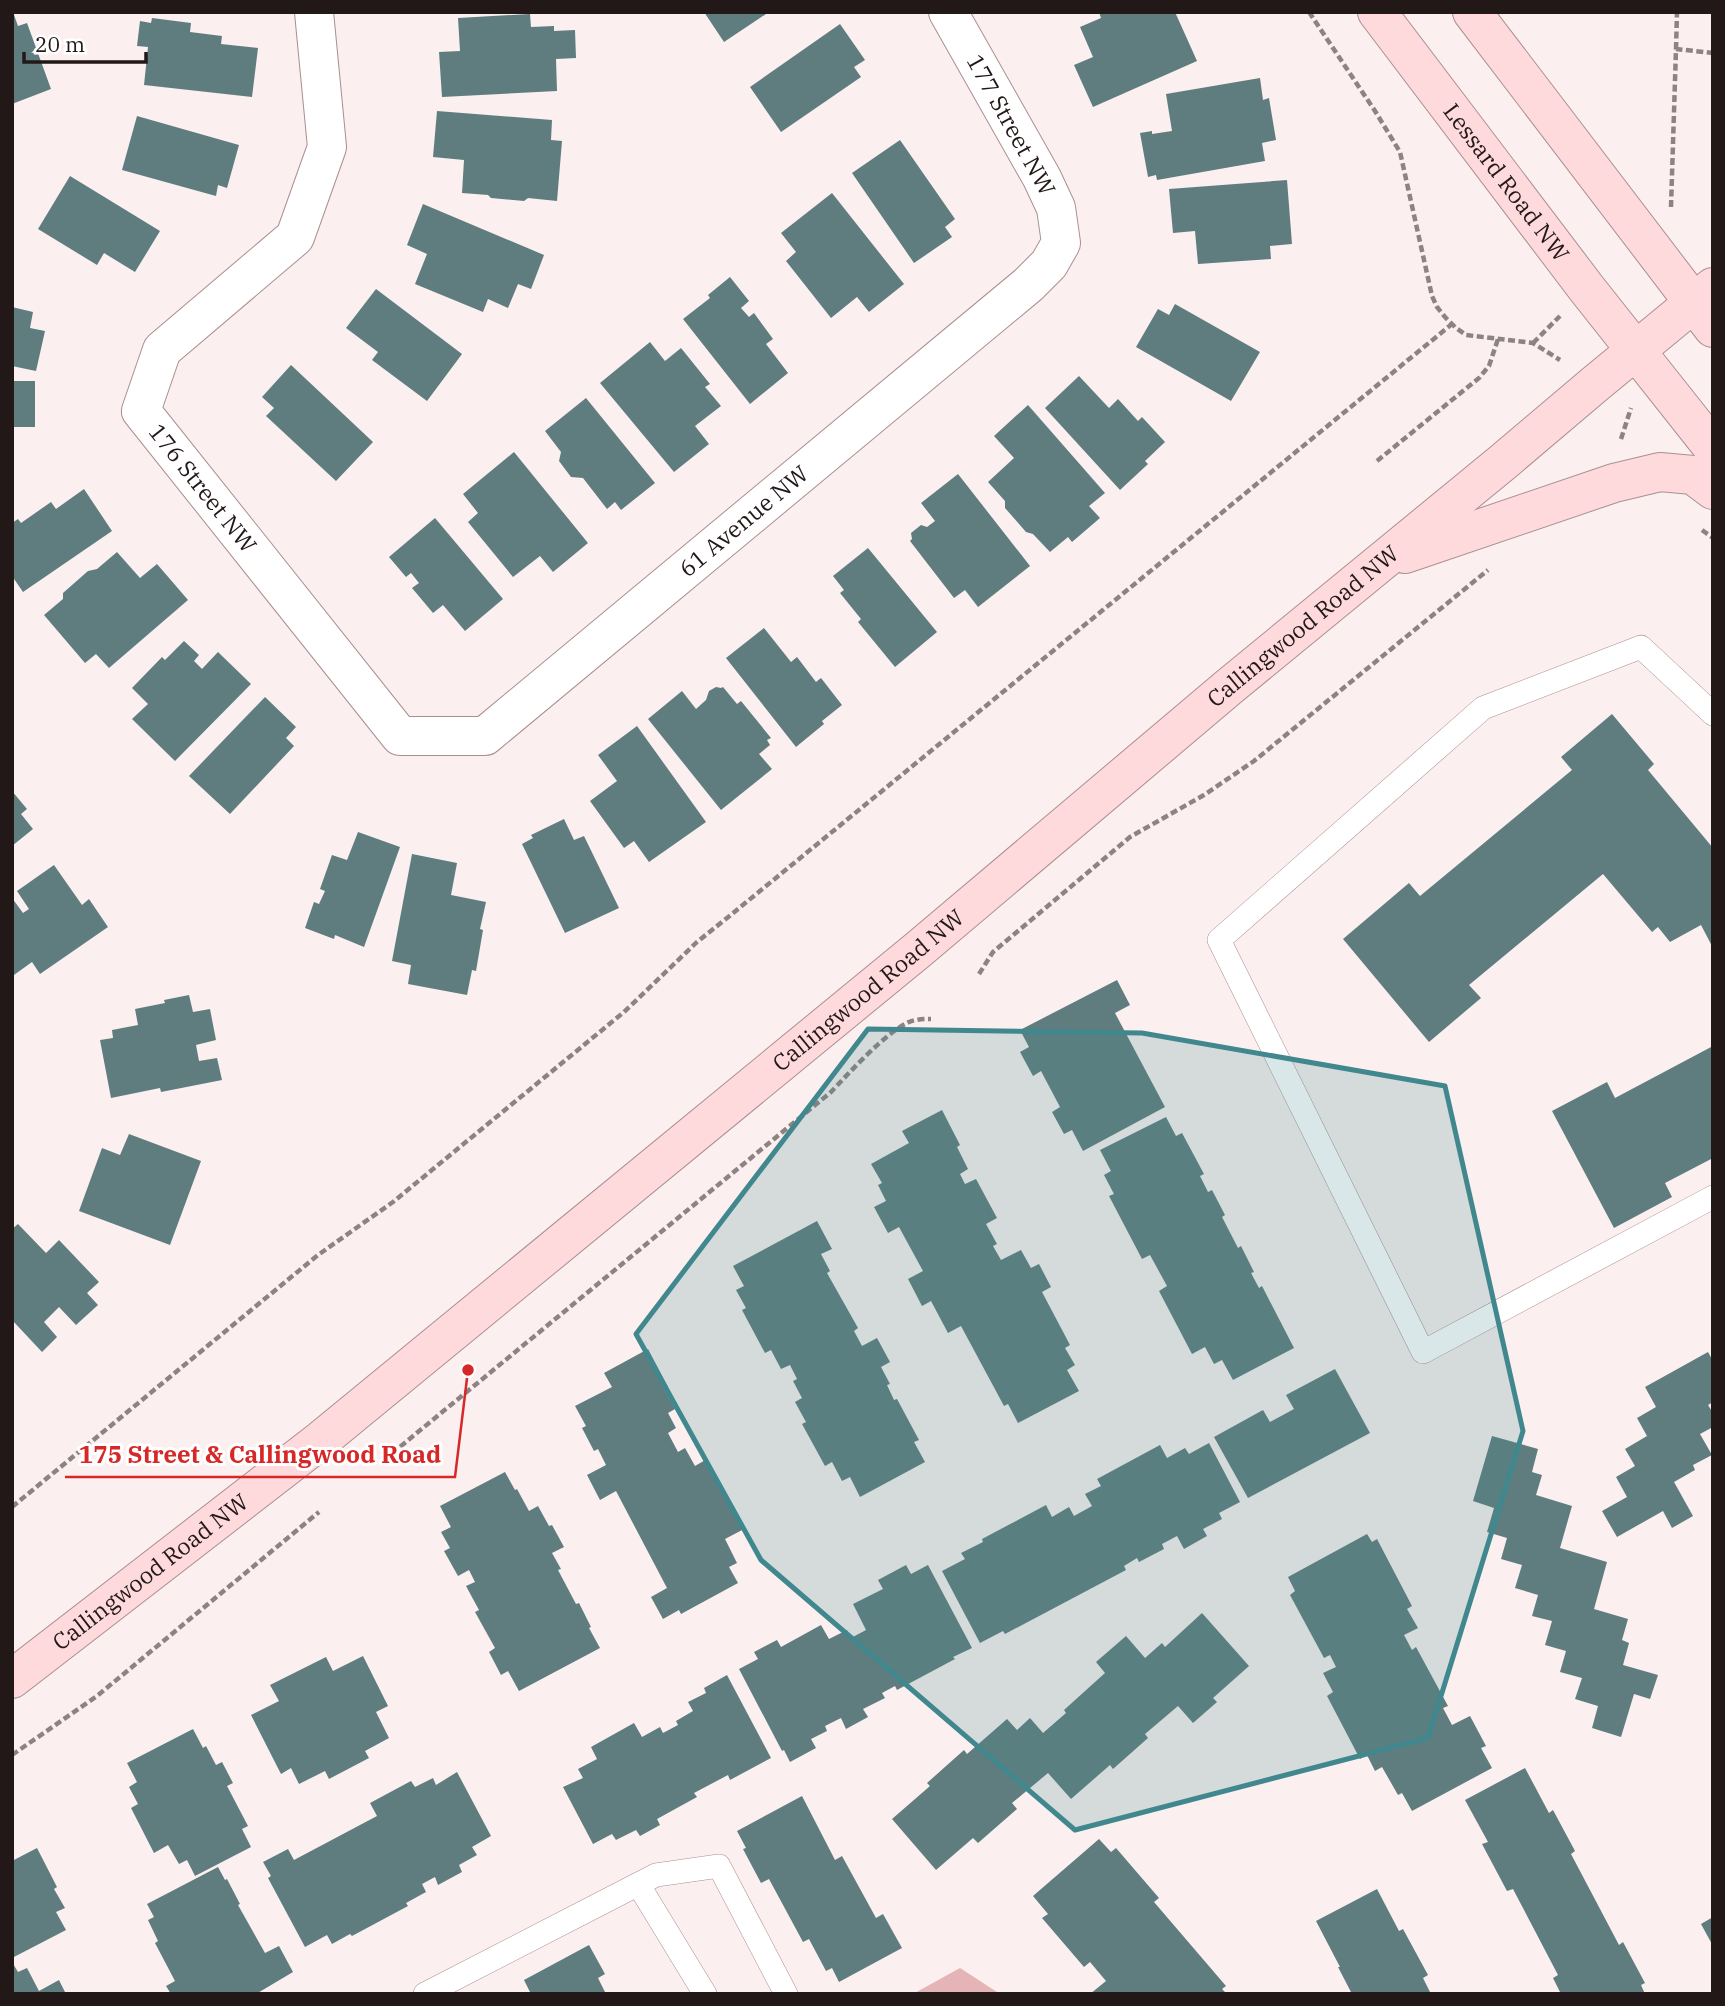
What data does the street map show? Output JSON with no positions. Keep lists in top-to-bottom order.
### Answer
{
  "streets": {
    "main road": ["Lessard Road NW", "Callingwood Road NW"],
    "street": ["177 Street NW", "176 Street NW", "61 Avenue NW"]
  },
  "crossings": [
    ["177 Street NW", "61 Avenue NW"],
    ["Lessard Road NW", "Callingwood Road NW"],
    ["176 Street NW", "61 Avenue NW"]
  ],
  "places": ["175 Street & Callingwood Road"],
  "scale_bar": "20 m"
}
